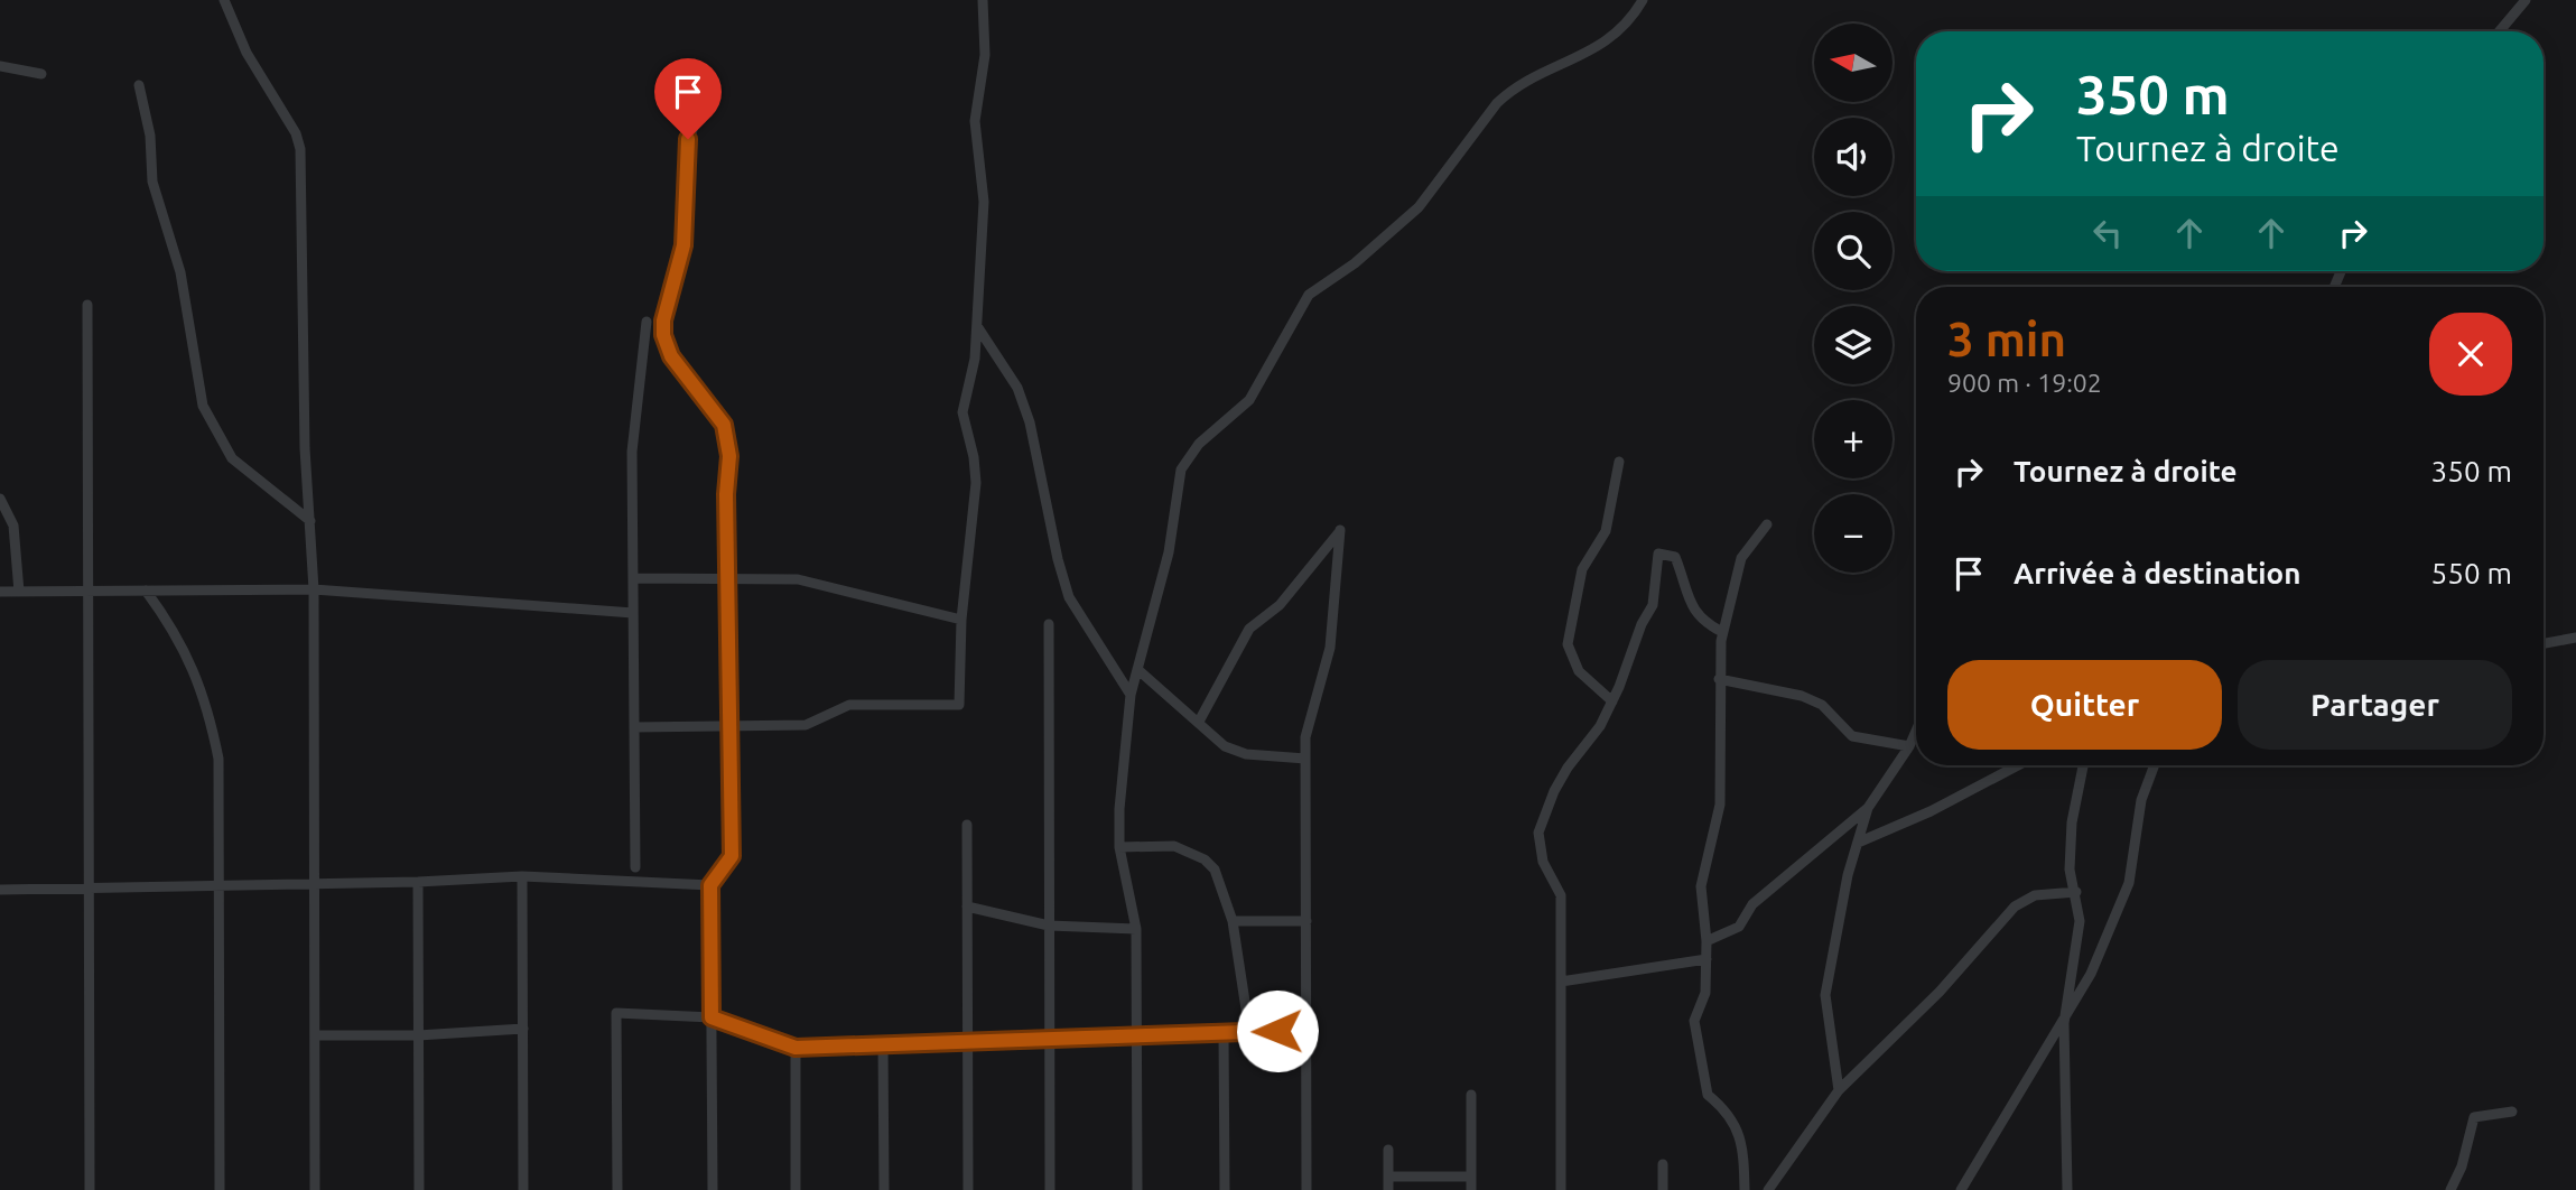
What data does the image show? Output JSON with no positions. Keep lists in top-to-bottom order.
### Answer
{
  "north": "left",
  "page": {
    "map_buttons": ["+", "−"],
    "turn": ["350 m", "Tournez à droite"],
    "heading": ["3 min", "900 m · 19:02"],
    "list": [
      {
        "name": "Tournez à droite",
        "value": "350 m"
      },
      {
        "name": "Arrivée à destination",
        "value": "550 m"
      }
    ],
    "buttons": ["Quitter", "Partager"]
  }
}
